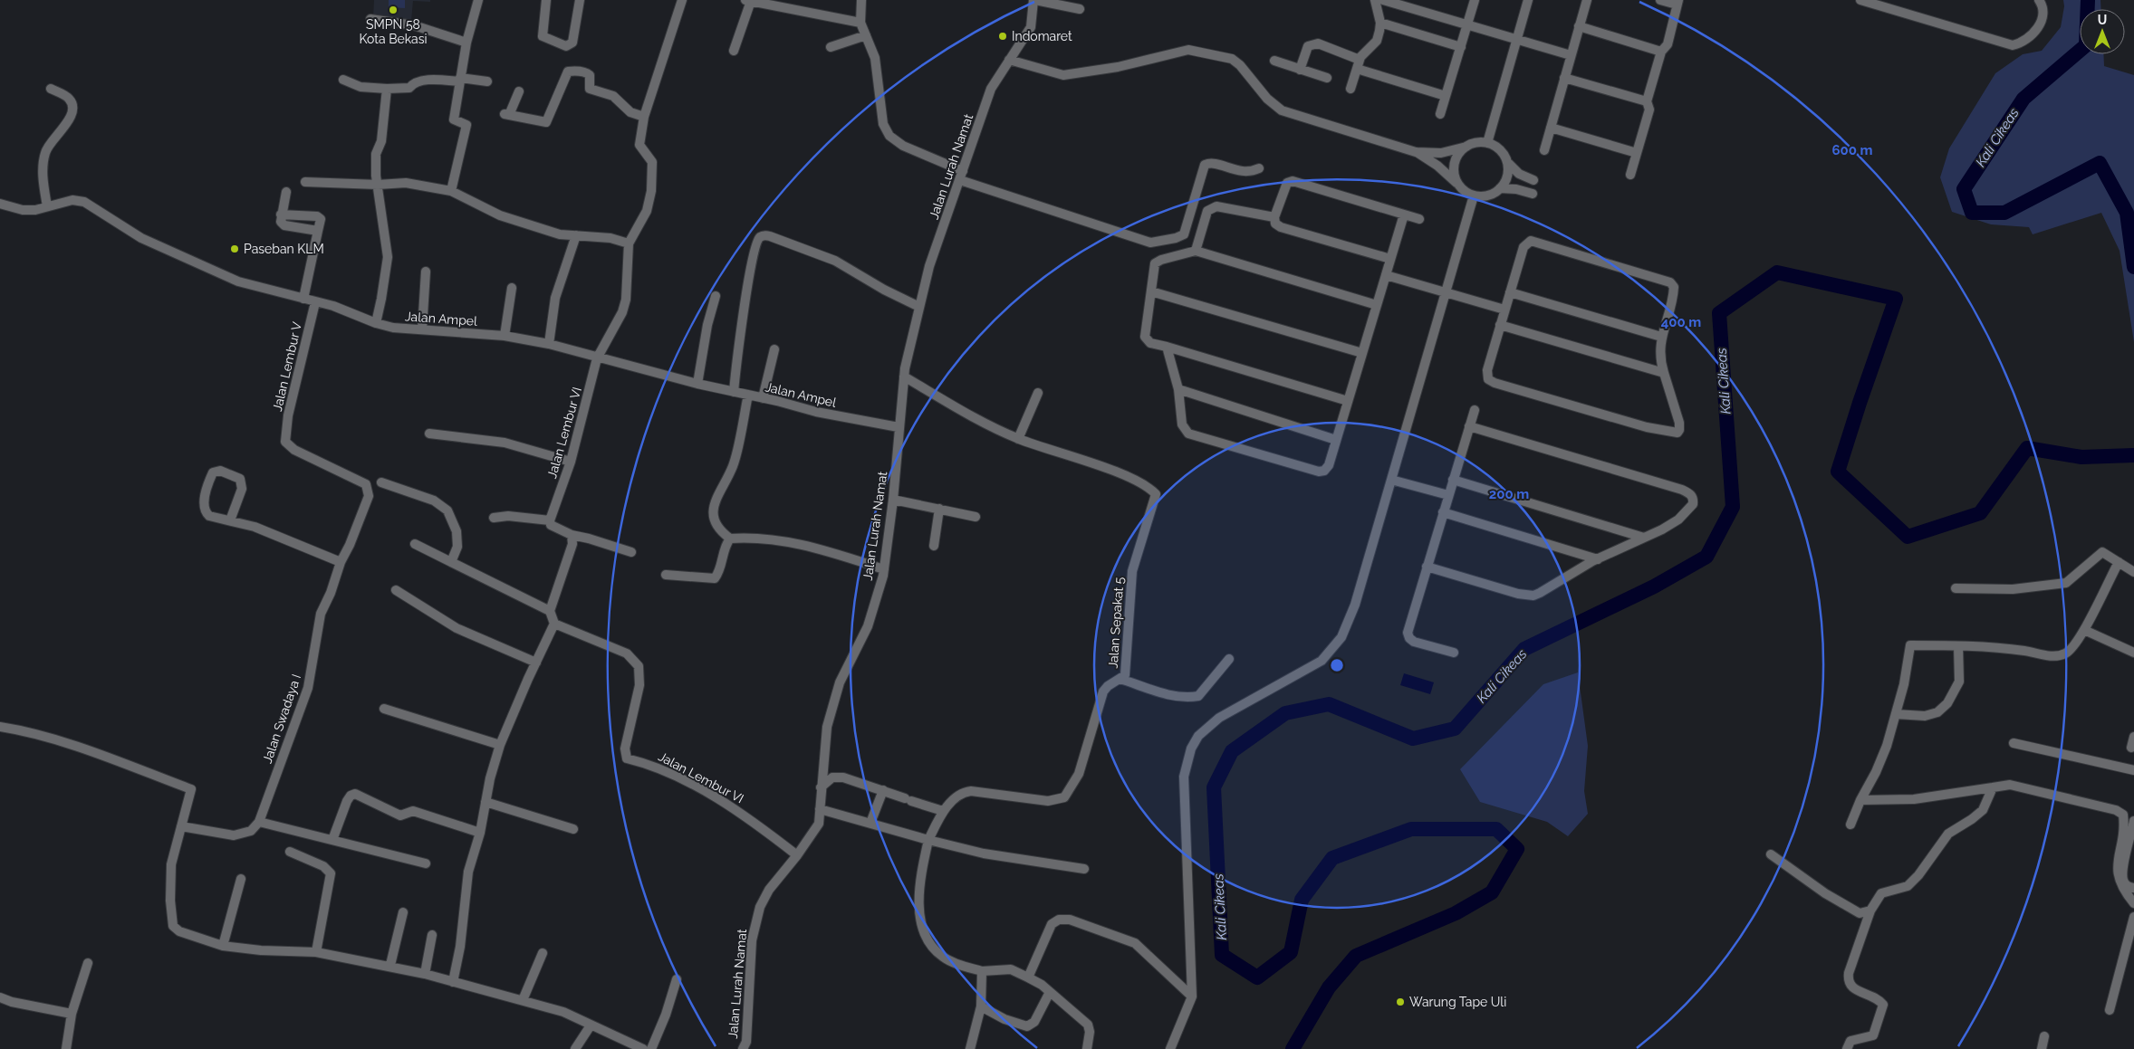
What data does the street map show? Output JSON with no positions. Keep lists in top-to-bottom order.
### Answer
{
  "streets": {
    "street": [
      "Jalan Lurah Namat",
      "Jalan Ampel",
      "Jalan Lembur V",
      "Jalan Lembur VI",
      "Jalan Sepakat 5",
      "Jalan Swadaya I"
    ]
  },
  "crossings": [
    ["Jalan Lurah Namat", "Jalan Ampel"],
    ["Jalan Lurah Namat", "Jalan Lembur VI"],
    ["Jalan Lurah Namat", "Jalan Sepakat 5"],
    ["Jalan Ampel", "Jalan Lembur V"],
    ["Jalan Ampel", "Jalan Lembur VI"],
    ["Jalan Lembur V", "Jalan Swadaya I"]
  ],
  "water": ["Kali Cikeas"],
  "places": [
    "SMPN 58 Kota Bekasi",
    "Indomaret",
    "Paseban KLM",
    "Warung Tape Uli"
  ],
  "north": "top",
  "rings": ["600 m", "400 m", "200 m"]
}
